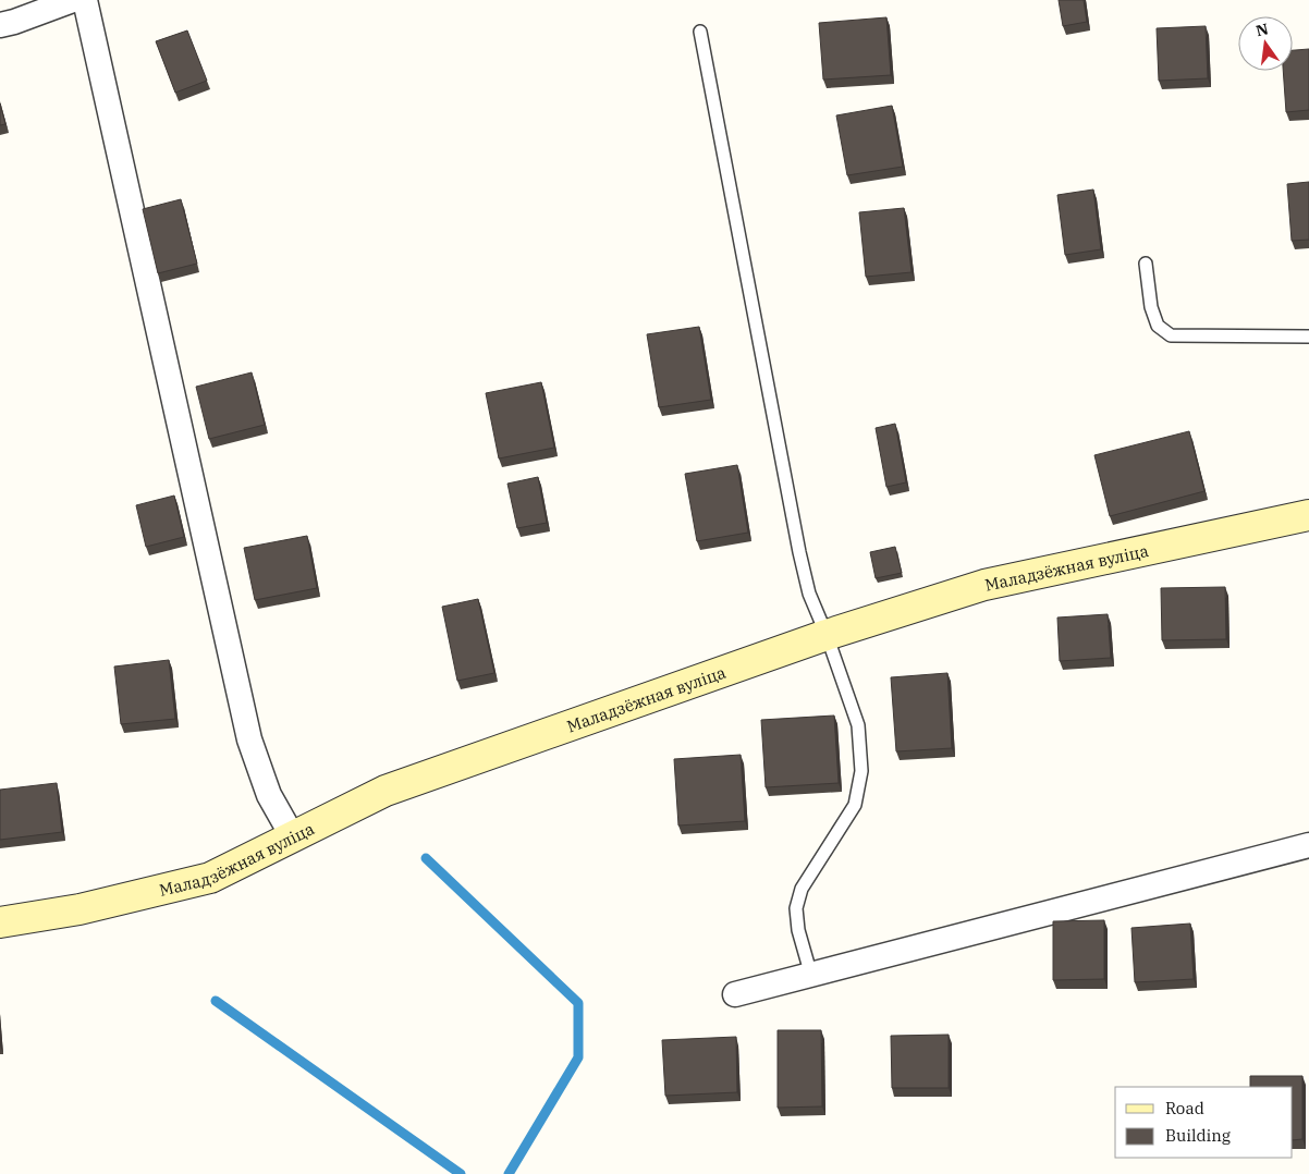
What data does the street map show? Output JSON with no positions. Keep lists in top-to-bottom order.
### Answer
{
  "streets": {
    "street": ["Маладзёжная вуліца"]
  },
  "legend": ["Road", "Building"],
  "north": "top"
}
